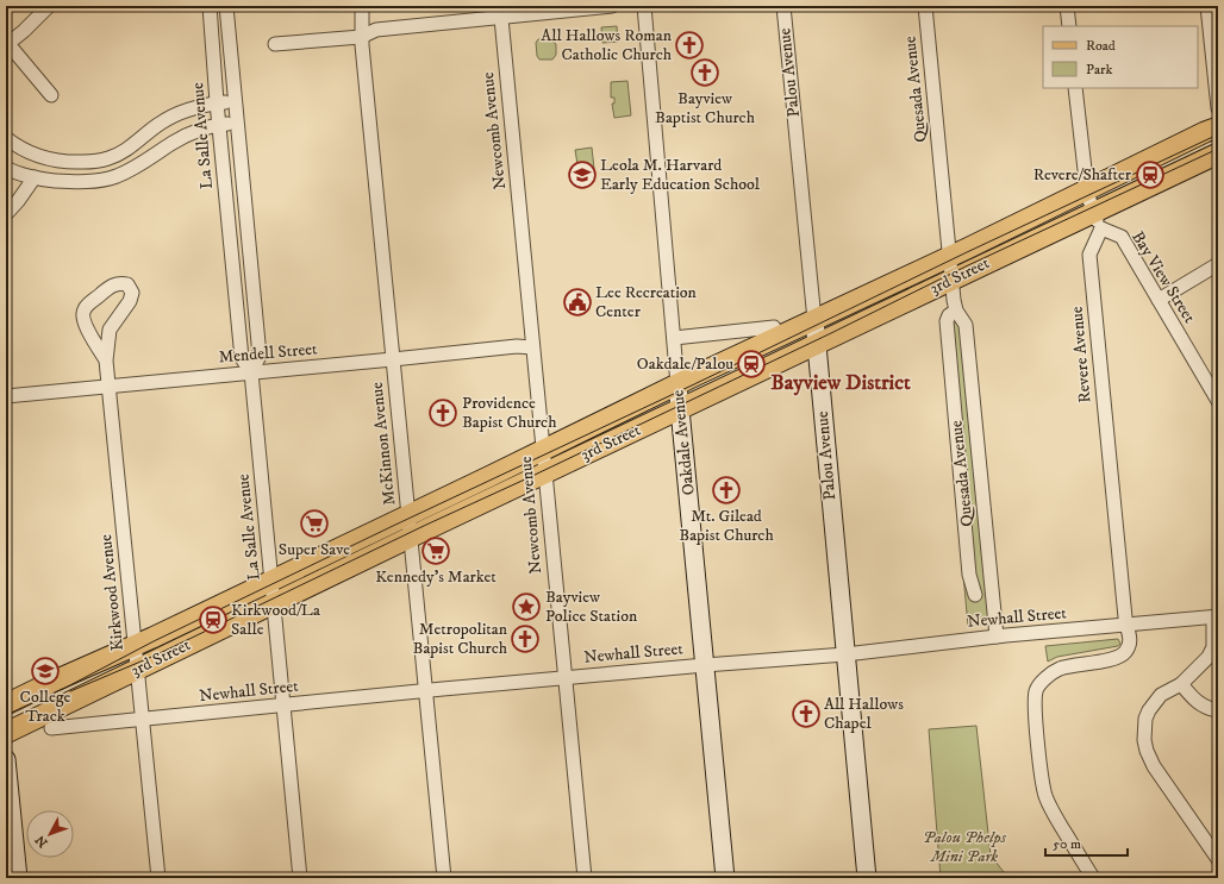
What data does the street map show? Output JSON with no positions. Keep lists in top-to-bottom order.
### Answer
{
  "streets": {
    "main road": ["3rd Street"],
    "street": [
      "Palou Avenue",
      "Quesada Avenue",
      "Newcomb Avenue",
      "La Salle Avenue",
      "Bay View Street",
      "Mendell Street",
      "Revere Avenue",
      "Oakdale Avenue",
      "McKinnon Avenue",
      "Kirkwood Avenue",
      "Newhall Street"
    ]
  },
  "crossings": [
    ["Palou Avenue", "3rd Street"],
    ["Palou Avenue", "Newhall Street"],
    ["Quesada Avenue", "3rd Street"],
    ["Quesada Avenue", "Newhall Street"],
    ["Newcomb Avenue", "3rd Street"],
    ["Newcomb Avenue", "Mendell Street"],
    ["Newcomb Avenue", "Newhall Street"],
    ["La Salle Avenue", "3rd Street"],
    ["La Salle Avenue", "Mendell Street"],
    ["La Salle Avenue", "Newhall Street"],
    ["3rd Street", "Bay View Street"],
    ["3rd Street", "Revere Avenue"],
    ["3rd Street", "Oakdale Avenue"],
    ["3rd Street", "McKinnon Avenue"],
    ["3rd Street", "Kirkwood Avenue"],
    ["Bay View Street", "Revere Avenue"],
    ["Mendell Street", "McKinnon Avenue"],
    ["Mendell Street", "Kirkwood Avenue"],
    ["Revere Avenue", "Newhall Street"],
    ["Oakdale Avenue", "Newhall Street"],
    ["McKinnon Avenue", "Newhall Street"],
    ["Kirkwood Avenue", "Newhall Street"]
  ],
  "districts": ["Bayview District"],
  "parks": ["Palou Phelps Mini Park"],
  "places": {
    "church": [
      "All Hallows Roman Catholic Church",
      "Bayview Baptist Church",
      "Providence Bapist Church",
      "Mt. Gilead Bapist Church",
      "Metropolitan Bapist Church",
      "All Hallows Chapel"
    ],
    "school or university": ["Leola M. Harvard Early Education School", "College Track"],
    "station": ["Revere/Shafter", "Oakdale/Palou", "Kirkwood/La Salle"],
    "public building": ["Lee Recreation Center"],
    "supermarket": ["Super Save", "Kennedy's Market"],
    "place": ["Bayview Police Station"]
  },
  "legend": ["Road", "Park"],
  "scale_bar": "50 m",
  "north": "bottom left"
}
